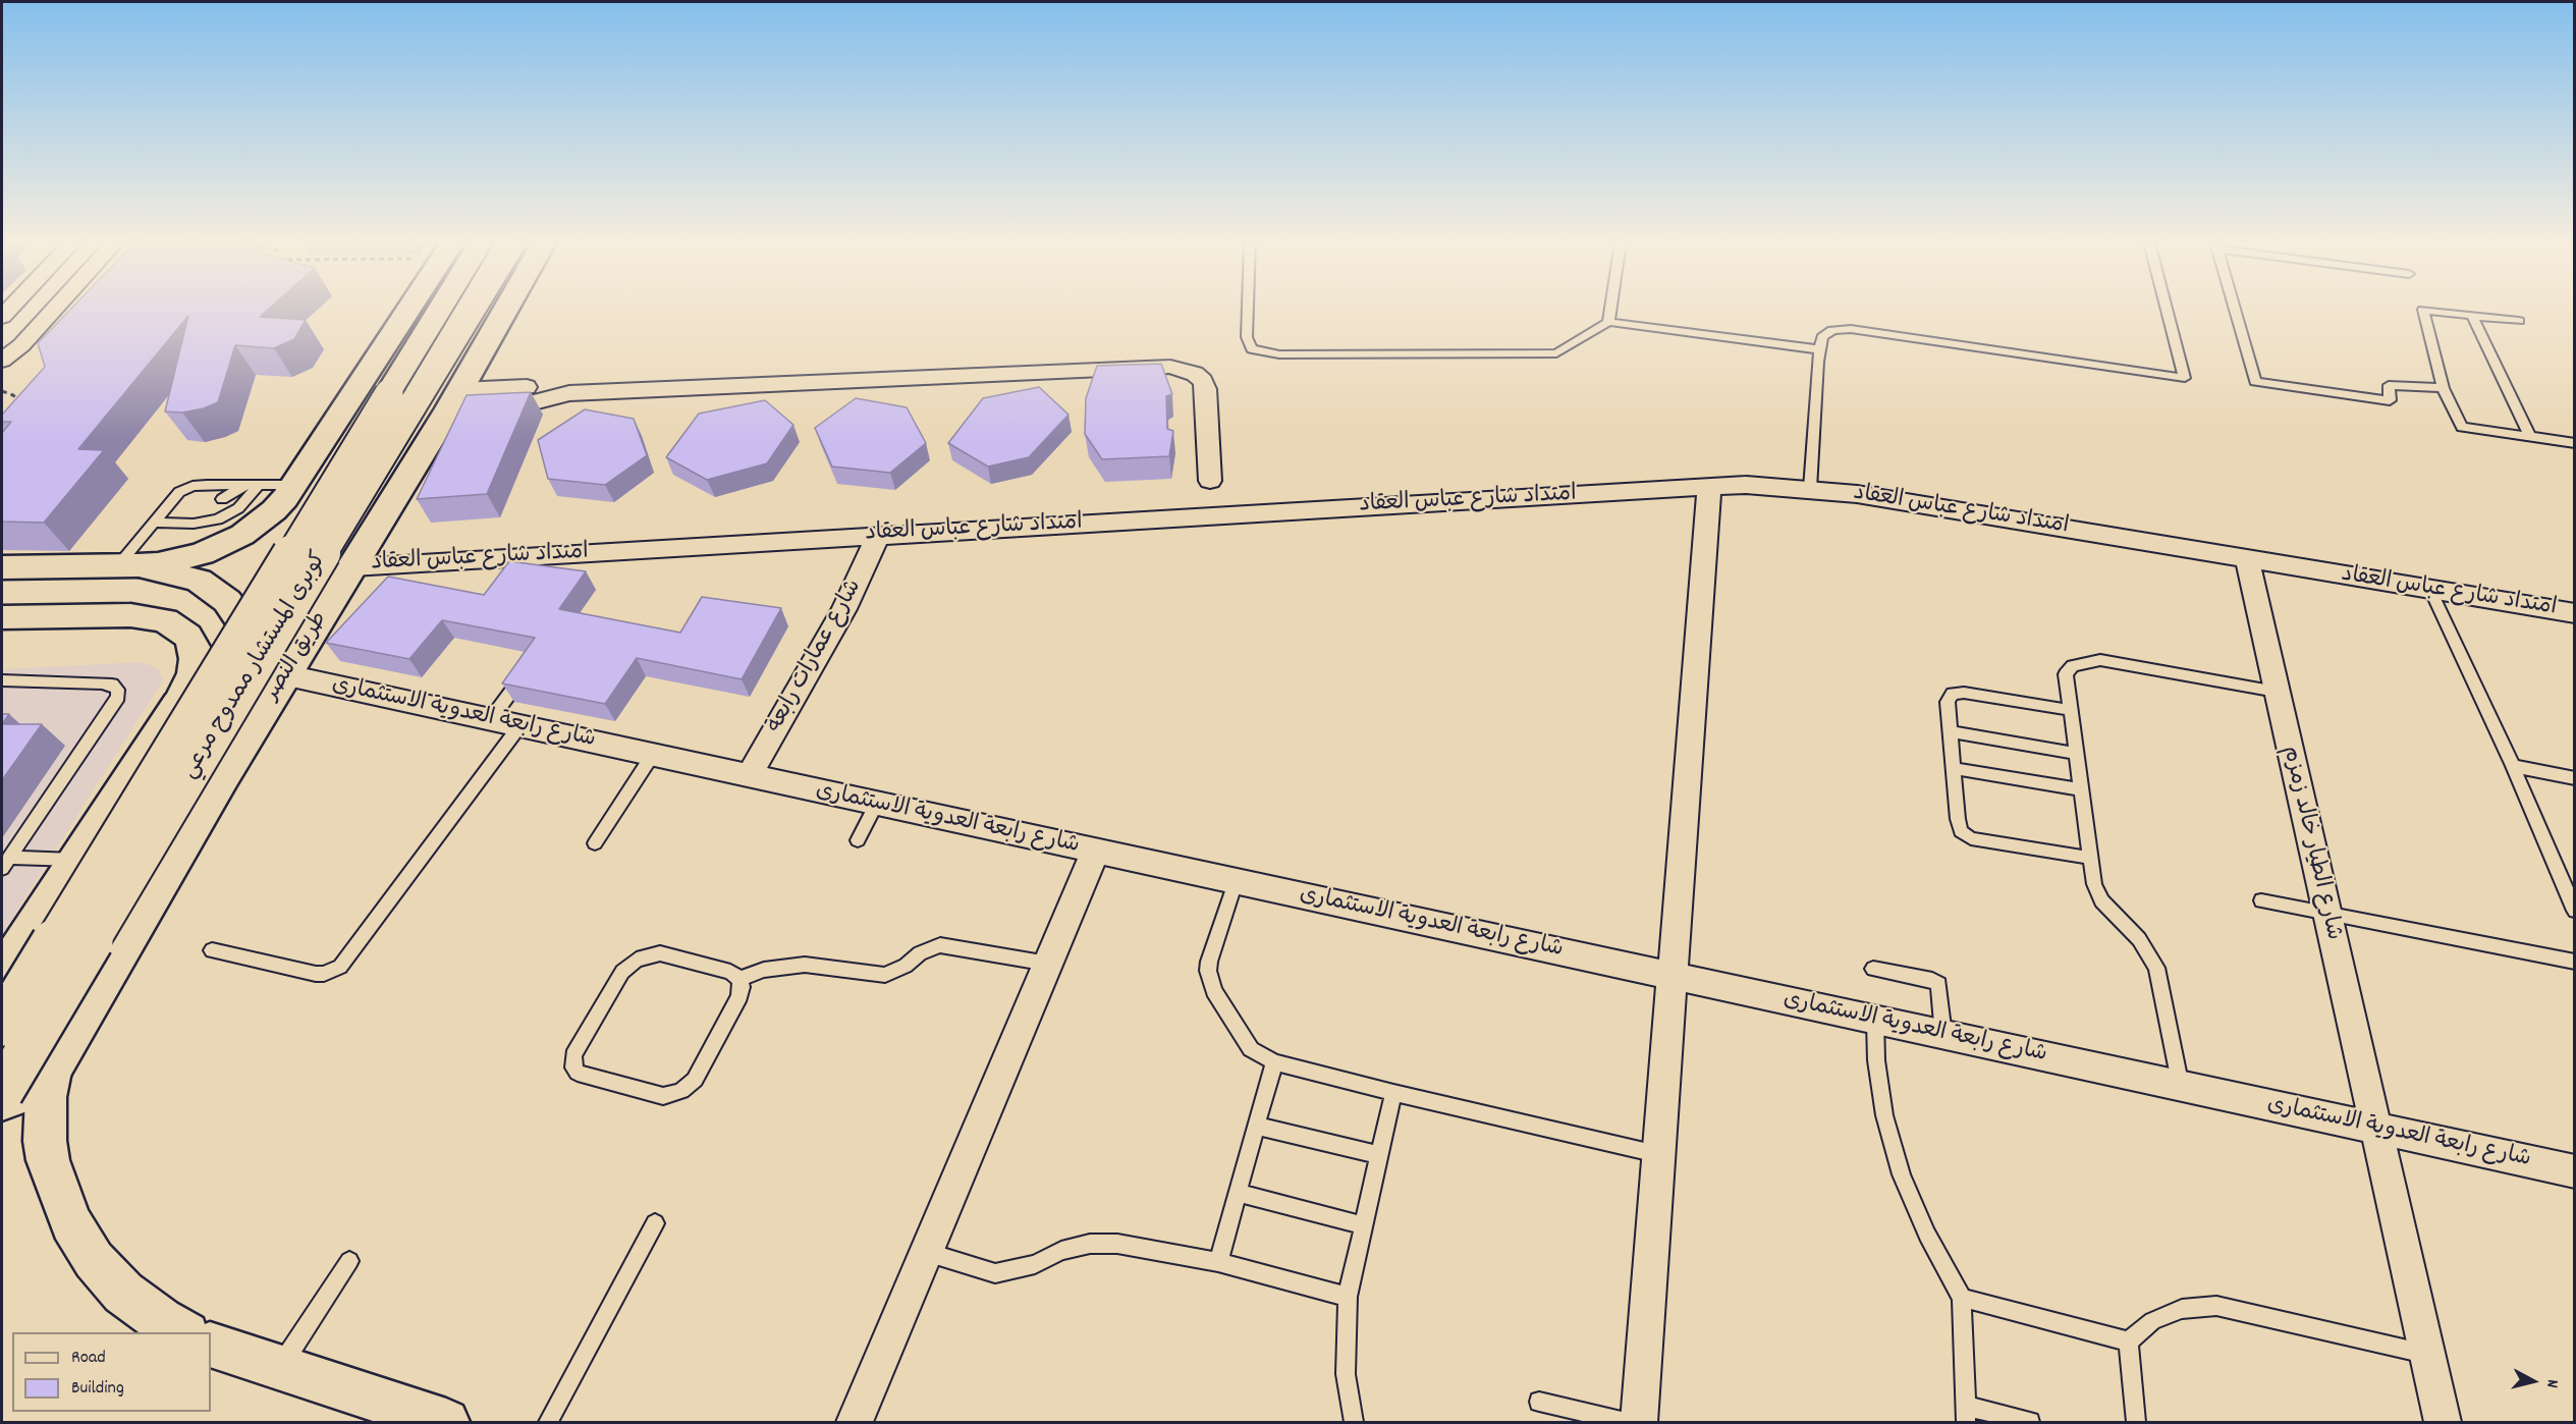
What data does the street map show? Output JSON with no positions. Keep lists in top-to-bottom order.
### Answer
{
  "streets": {
    "main road": ["طريق النصر", "كوبرى المستشار ممدوح مرعي"],
    "street": [
      "امتداد شارع عباس العقاد",
      "شارع عمارات رابعة",
      "شارع رابعة العدوية الاستثمارى",
      "شارع الطيار خالد زمزم"
    ]
  },
  "crossings": [
    ["امتداد شارع عباس العقاد", "طريق النصر"],
    ["امتداد شارع عباس العقاد", "شارع عمارات رابعة"],
    ["امتداد شارع عباس العقاد", "شارع الطيار خالد زمزم"],
    ["طريق النصر", "شارع رابعة العدوية الاستثمارى"],
    ["شارع عمارات رابعة", "شارع رابعة العدوية الاستثمارى"],
    ["شارع رابعة العدوية الاستثمارى", "شارع الطيار خالد زمزم"]
  ],
  "legend": ["Road", "Building"],
  "north": "right"
}
